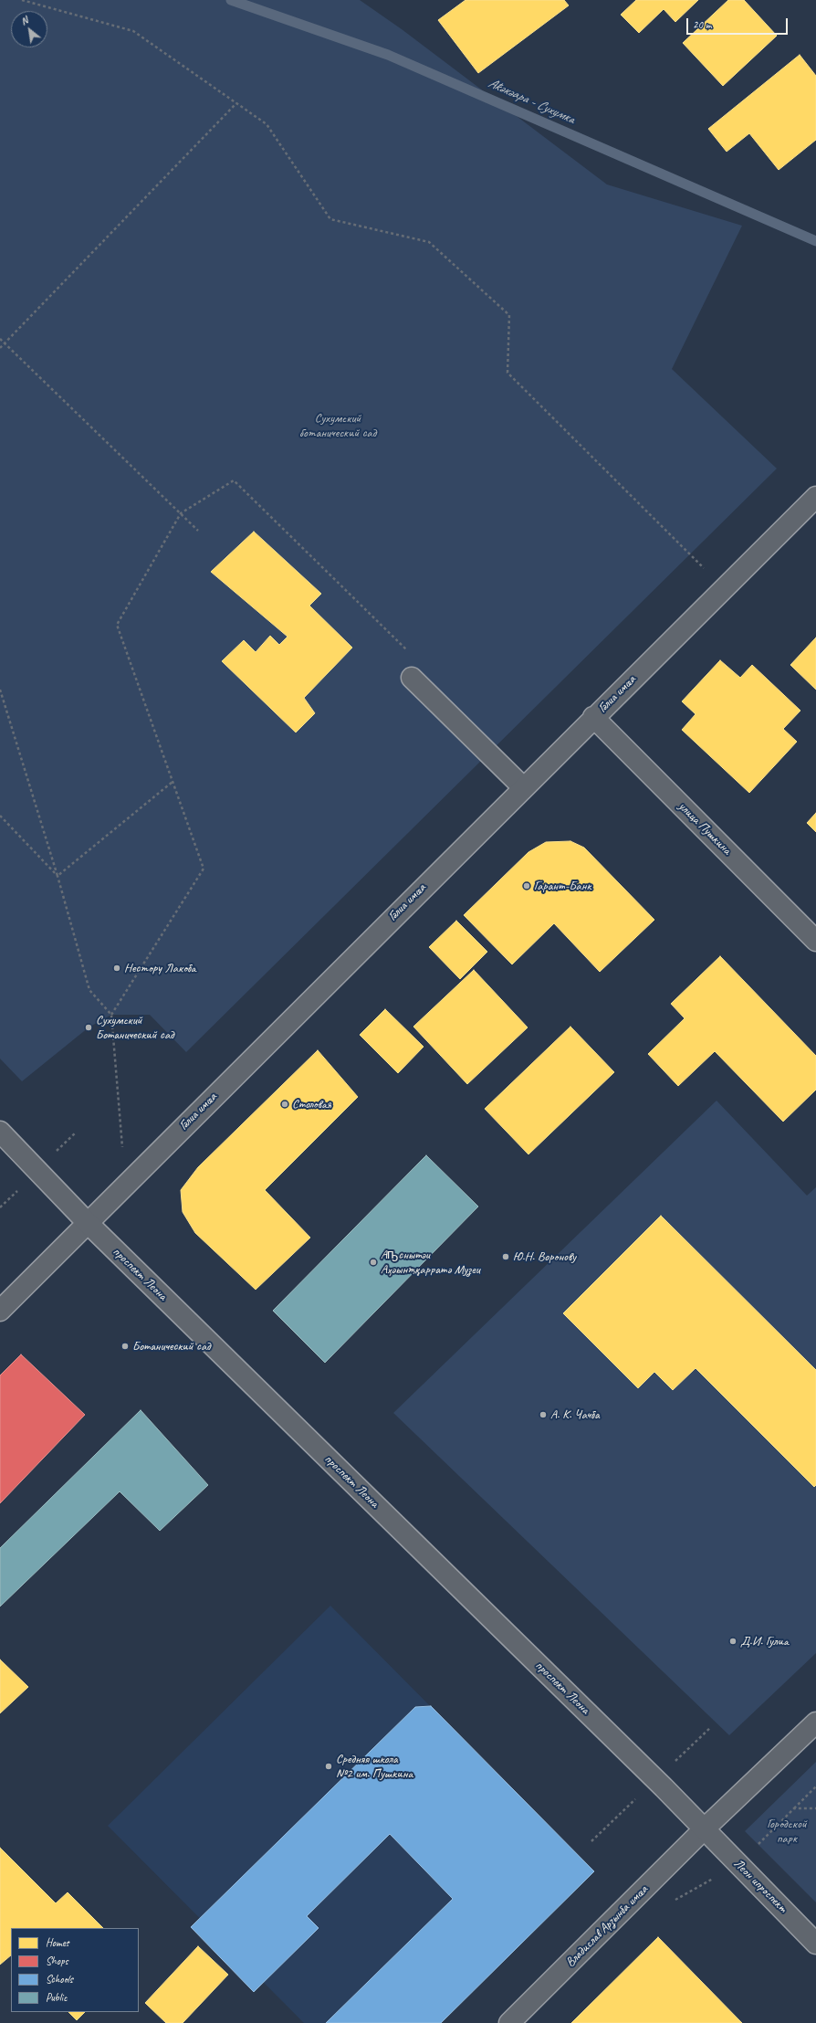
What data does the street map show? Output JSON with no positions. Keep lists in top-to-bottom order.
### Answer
{
  "streets": {
    "main road": [
      "Гәлиа имҩа",
      "улица Пушкина",
      "проспект Леона",
      "Леон ипроспект",
      "Владислав Арӡынба имҩа"
    ]
  },
  "crossings": [
    ["Гәлиа имҩа", "улица Пушкина"],
    ["Гәлиа имҩа", "проспект Леона"],
    ["проспект Леона", "Леон ипроспект"],
    ["проспект Леона", "Владислав Арӡынба имҩа"],
    ["Леон ипроспект", "Владислав Арӡынба имҩа"]
  ],
  "water": ["Аҟәкәара - Сухумка"],
  "parks": ["Сухумский ботанический сад", "Городской парк"],
  "places": [
    "Гарант-Банк",
    "Нестору Лакоба",
    "Сухумский Ботанический сад",
    "Столовая",
    "Ю.Н. Воронову",
    "Аҧснытәи Аҳәынҭқарратә Музеи",
    "Ботанический сад",
    "А. К. Чачба",
    "Д.И. Гулиа",
    "Средняя школа №2 им. Пушкина"
  ],
  "legend": [
    "Homes",
    "Shops",
    "Schools",
    "Public"
  ],
  "scale_bar": "20 m",
  "north": "top left"
}
